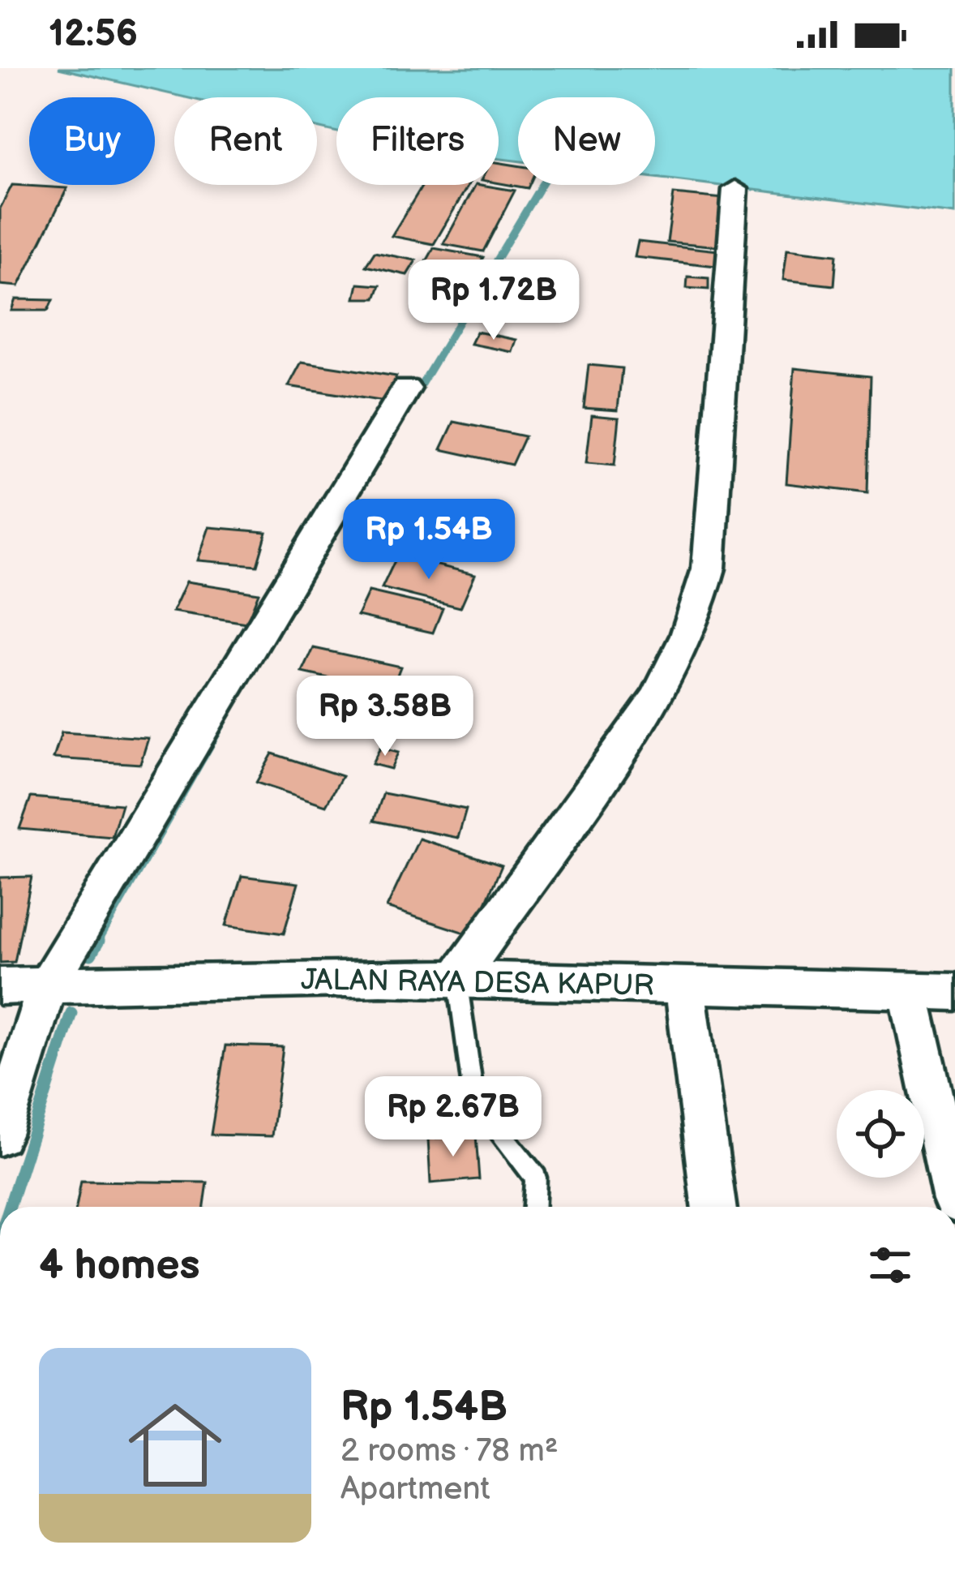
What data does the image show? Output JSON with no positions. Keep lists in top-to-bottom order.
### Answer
{
  "streets": {
    "street": ["JALAN RAYA DESA KAPUR"]
  },
  "page": {
    "status": "12:56",
    "chip": [
      "Buy",
      "Rent",
      "Filters",
      "New"
    ],
    "price": [
      "Rp 1.72B",
      "Rp 1.54B",
      "Rp 3.58B",
      "Rp 2.67B"
    ],
    "heading": "4 homes",
    "list": [
      {
        "name": "Rp 1.54B",
        "note": "2 rooms · 78 m² · Apartment"
      }
    ]
  }
}
